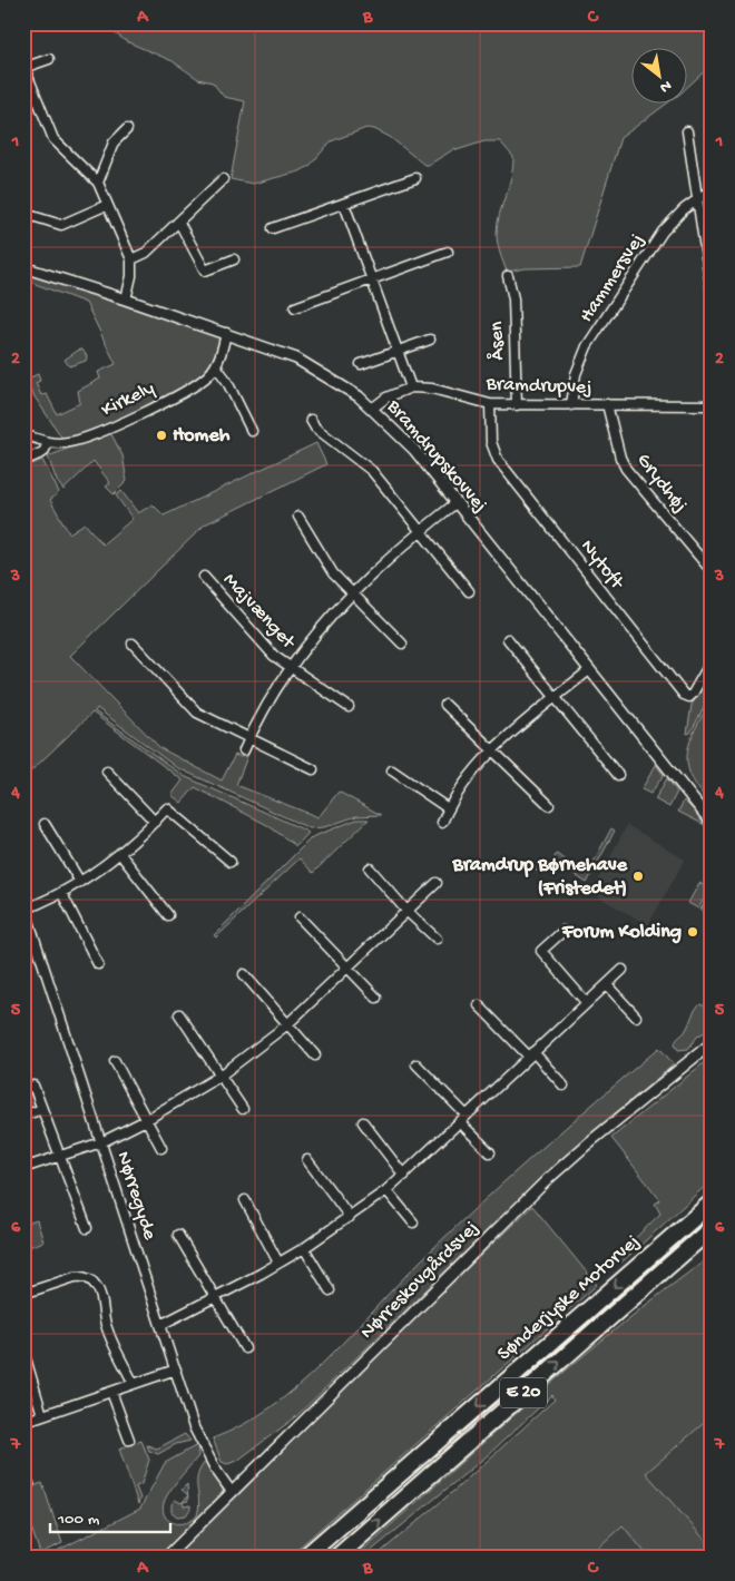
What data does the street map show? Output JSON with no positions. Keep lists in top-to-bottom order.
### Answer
{
  "streets": {
    "highway": ["Sønderjyske Motorvej", "E 20"],
    "street": [
      "Hammersvej",
      "Åsen",
      "Bramdrupvej",
      "Kirkely",
      "Bramdrupskovvej",
      "Grydhøj",
      "Nytoft",
      "Majvænget",
      "Nørregyde",
      "Nørreskovgårdsvej"
    ]
  },
  "crossings": [
    ["Hammersvej", "Bramdrupvej"],
    ["Åsen", "Bramdrupvej"],
    ["Bramdrupvej", "Bramdrupskovvej"],
    ["Bramdrupvej", "Grydhøj"],
    ["Bramdrupvej", "Nytoft"],
    ["Bramdrupskovvej", "Majvænget"],
    ["Nørregyde", "Nørreskovgårdsvej"]
  ],
  "places": ["Homeh", "Bramdrup Børnehave (Fristedet)", "Forum Kolding"],
  "scale_bar": "100 m",
  "north": "bottom right",
  "grid": {
    "columns": ["A", "B", "C"],
    "rows": [
      "1",
      "2",
      "3",
      "4",
      "5",
      "6",
      "7"
    ]
  }
}
